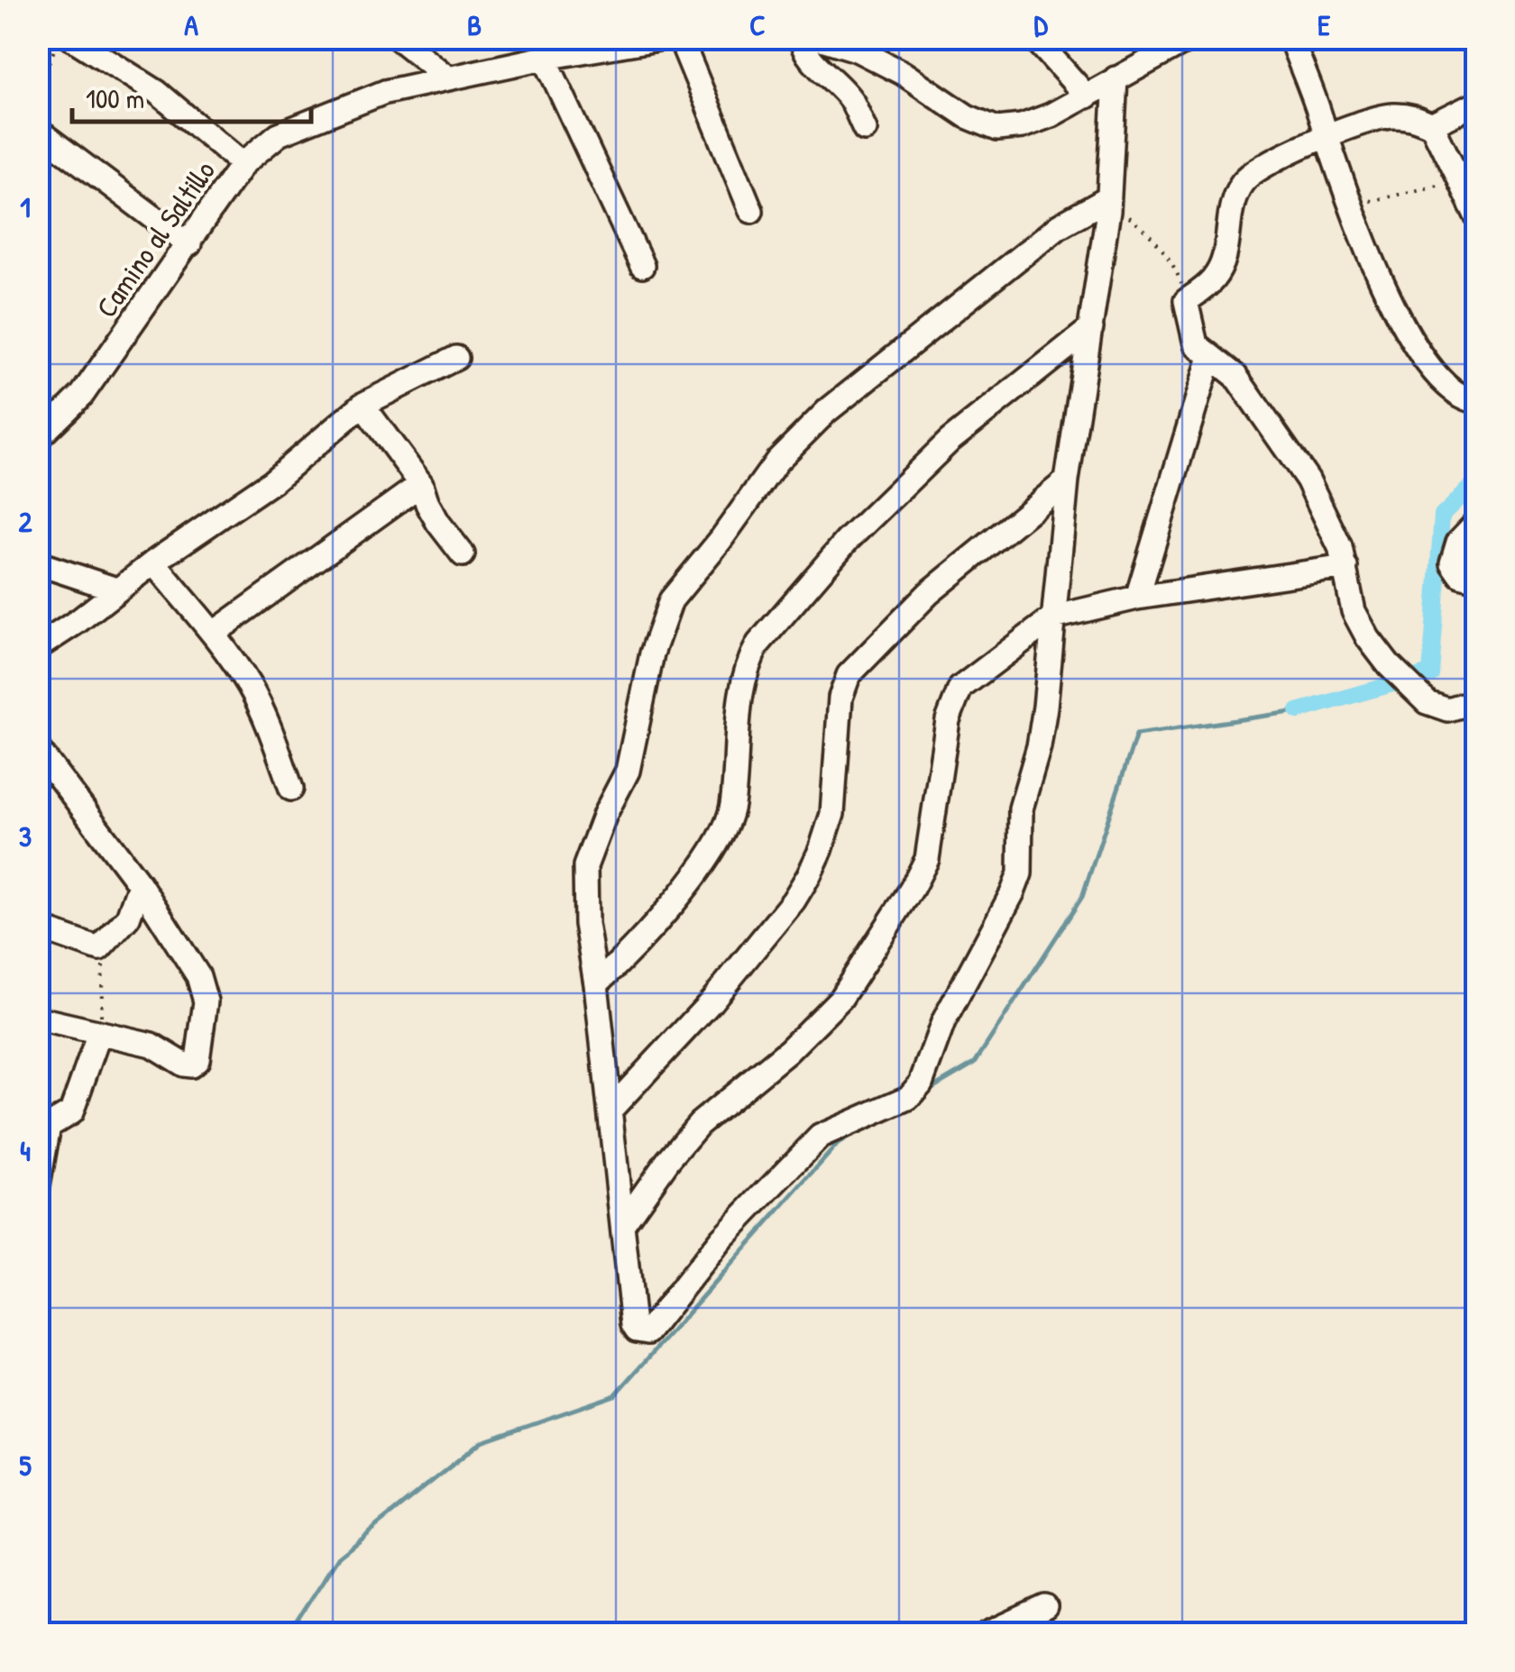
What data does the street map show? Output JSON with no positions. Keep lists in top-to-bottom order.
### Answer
{
  "streets": {
    "street": ["Camino al Saltillo"]
  },
  "scale_bar": "100 m",
  "grid": {
    "columns": [
      "A",
      "B",
      "C",
      "D",
      "E"
    ],
    "rows": [
      "1",
      "2",
      "3",
      "4",
      "5"
    ]
  }
}
